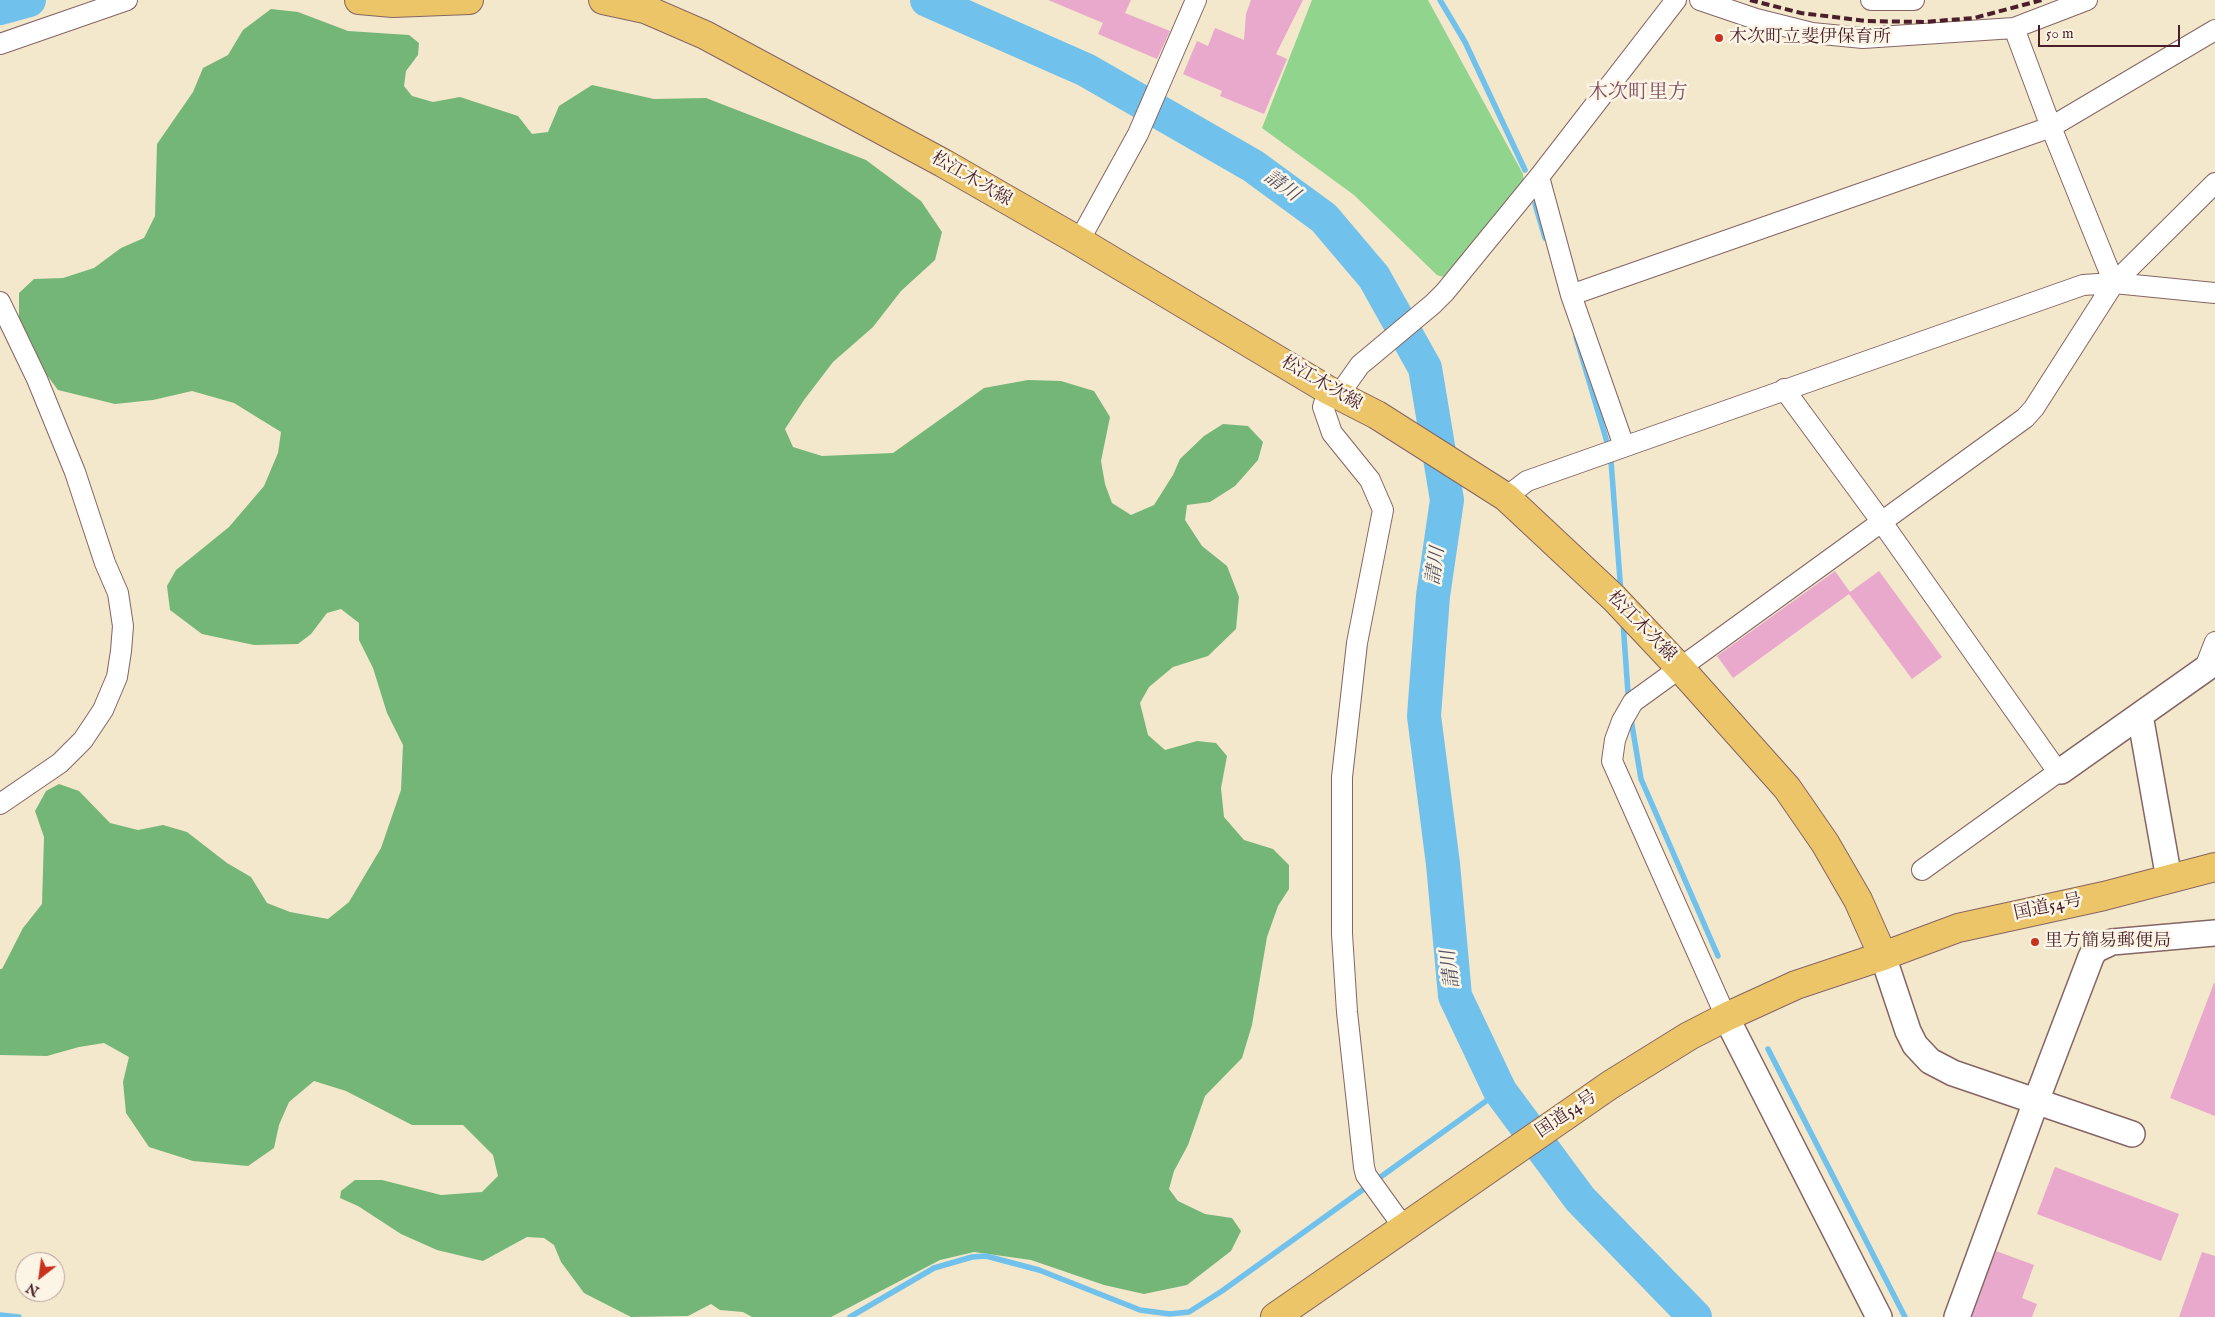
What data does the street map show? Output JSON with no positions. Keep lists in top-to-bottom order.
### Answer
{
  "streets": {
    "main road": ["松江木次線", "国道54号"]
  },
  "crossings": [
    ["松江木次線", "国道54号"]
  ],
  "districts": ["木次町里方"],
  "water": ["請川"],
  "places": ["木次町立斐伊保育所", "里方簡易郵便局"],
  "scale_bar": "50 m",
  "north": "bottom left"
}
